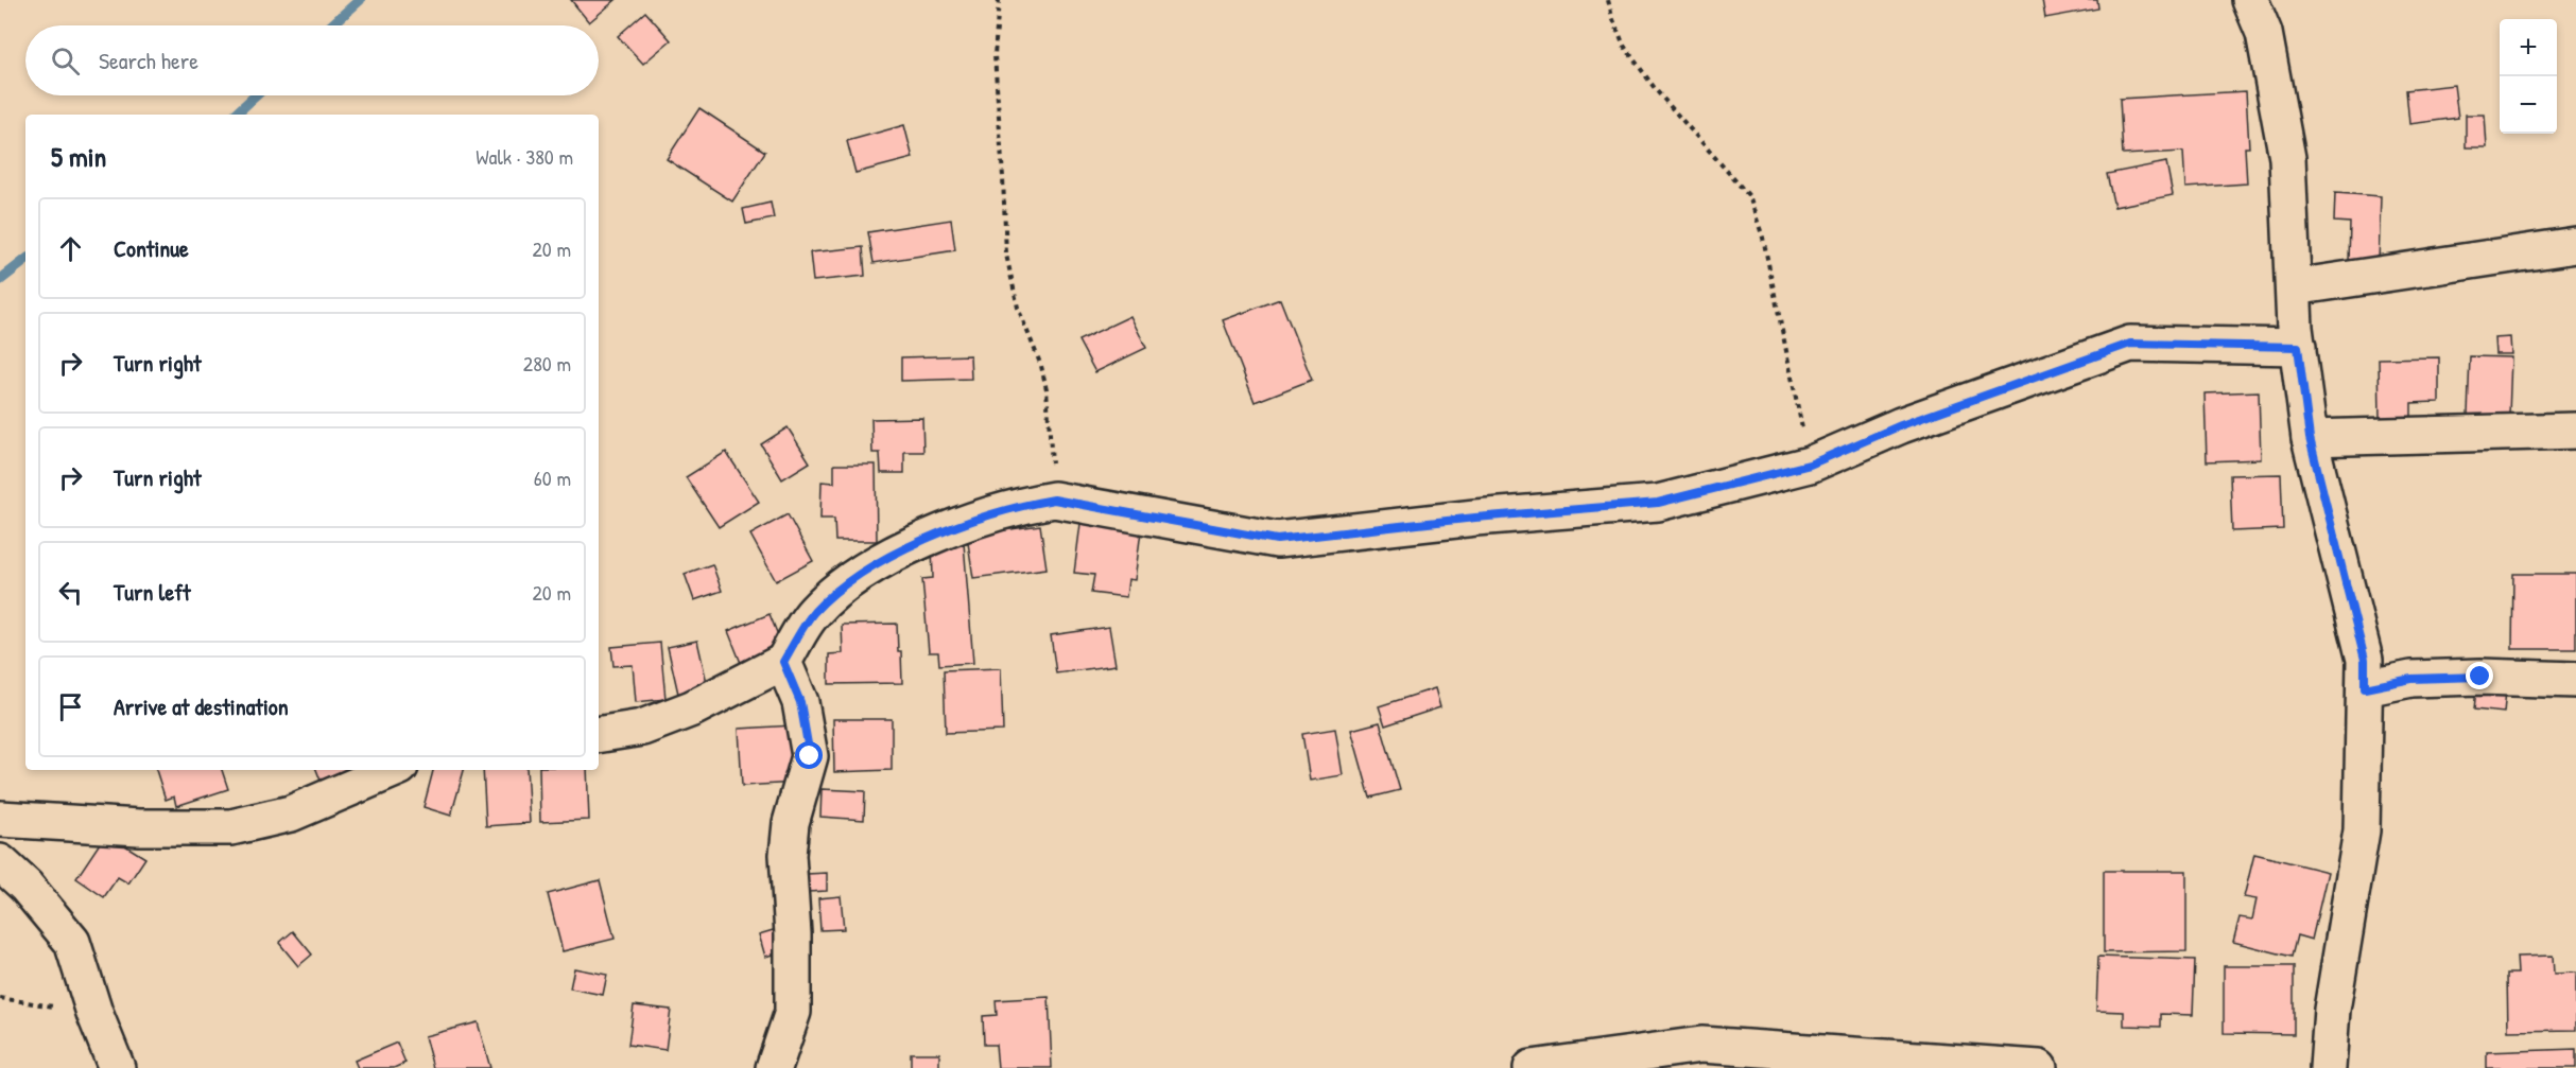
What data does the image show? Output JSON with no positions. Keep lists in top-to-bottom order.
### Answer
{
  "page": {
    "map_buttons": ["+", "−"],
    "search": "Search here",
    "heading": ["5 min", "Walk · 380 m"],
    "list": [
      ["Continue", "20 m"],
      ["Turn right", "280 m"],
      ["Turn right", "60 m"],
      ["Turn left", "20 m"],
      "Arrive at destination"
    ]
  }
}
